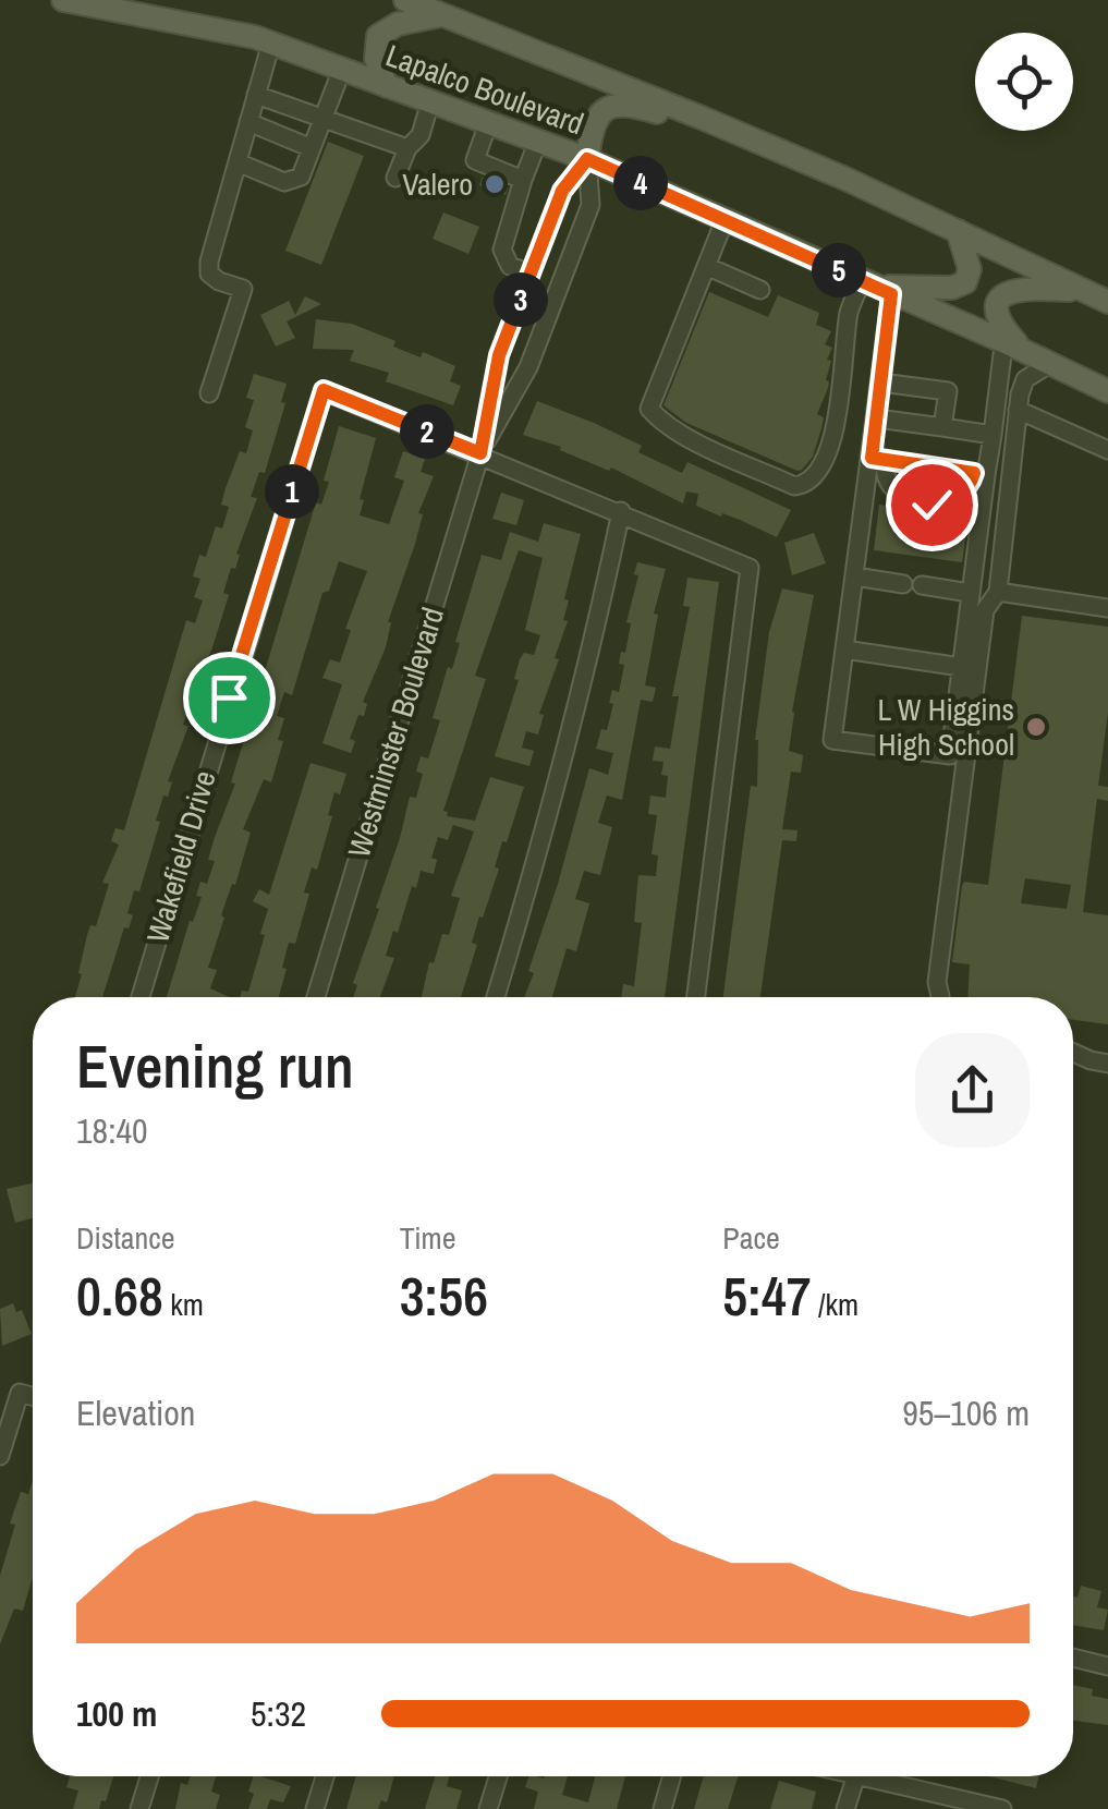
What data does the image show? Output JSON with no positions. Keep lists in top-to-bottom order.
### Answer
{
  "streets": {
    "main road": ["Lapalco Boulevard"],
    "street": ["Westminster Boulevard", "Wakefield Drive"]
  },
  "crossings": [
    ["Lapalco Boulevard", "Westminster Boulevard"],
    ["Westminster Boulevard", "Wakefield Drive"]
  ],
  "places": ["Valero", "L W Higgins High School"],
  "page": {
    "pins": [
      "4",
      "5",
      "3",
      "2",
      "1"
    ],
    "heading": ["Evening run", "18:40"],
    "stats": [
      ["Distance", "0.68 km"],
      ["Time", "3:56"],
      ["Pace", "5:47 /km"]
    ],
    "chart": ["Elevation", "95–106 m"],
    "list": [
      {
        "name": "100 m",
        "note": "5:32"
      }
    ]
  }
}
